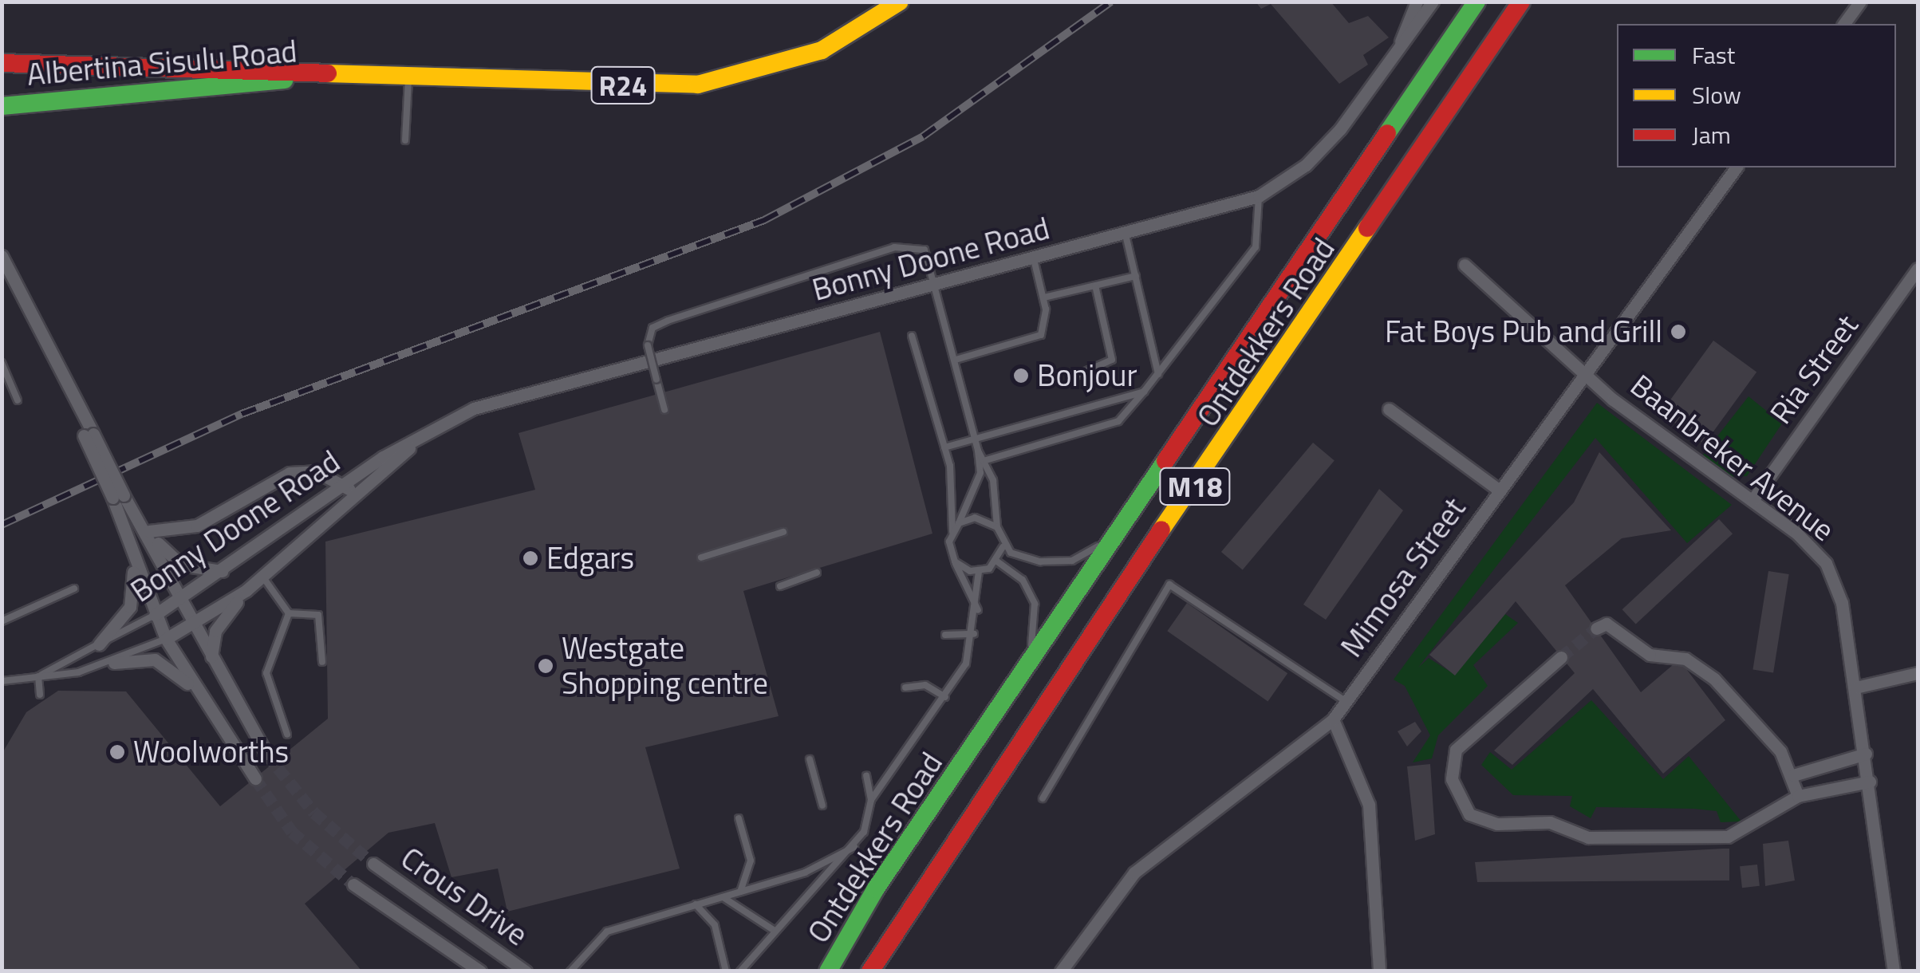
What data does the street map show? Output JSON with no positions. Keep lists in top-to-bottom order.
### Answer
{
  "streets": {
    "main road": [
      "Albertina Sisulu Road",
      "R24",
      "Ontdekkers Road",
      "M18"
    ],
    "street": [
      "Bonny Doone Road",
      "Ria Street",
      "Baanbreker Avenue",
      "Mimosa Street",
      "Crous Drive"
    ]
  },
  "crossings": [
    ["Ria Street", "Baanbreker Avenue"],
    ["Baanbreker Avenue", "Mimosa Street"]
  ],
  "places": [
    "Fat Boys Pub and Grill",
    "Bonjour",
    "Edgars",
    "Westgate Shopping centre",
    "Woolworths"
  ],
  "legend": ["Fast", "Slow", "Jam"]
}
